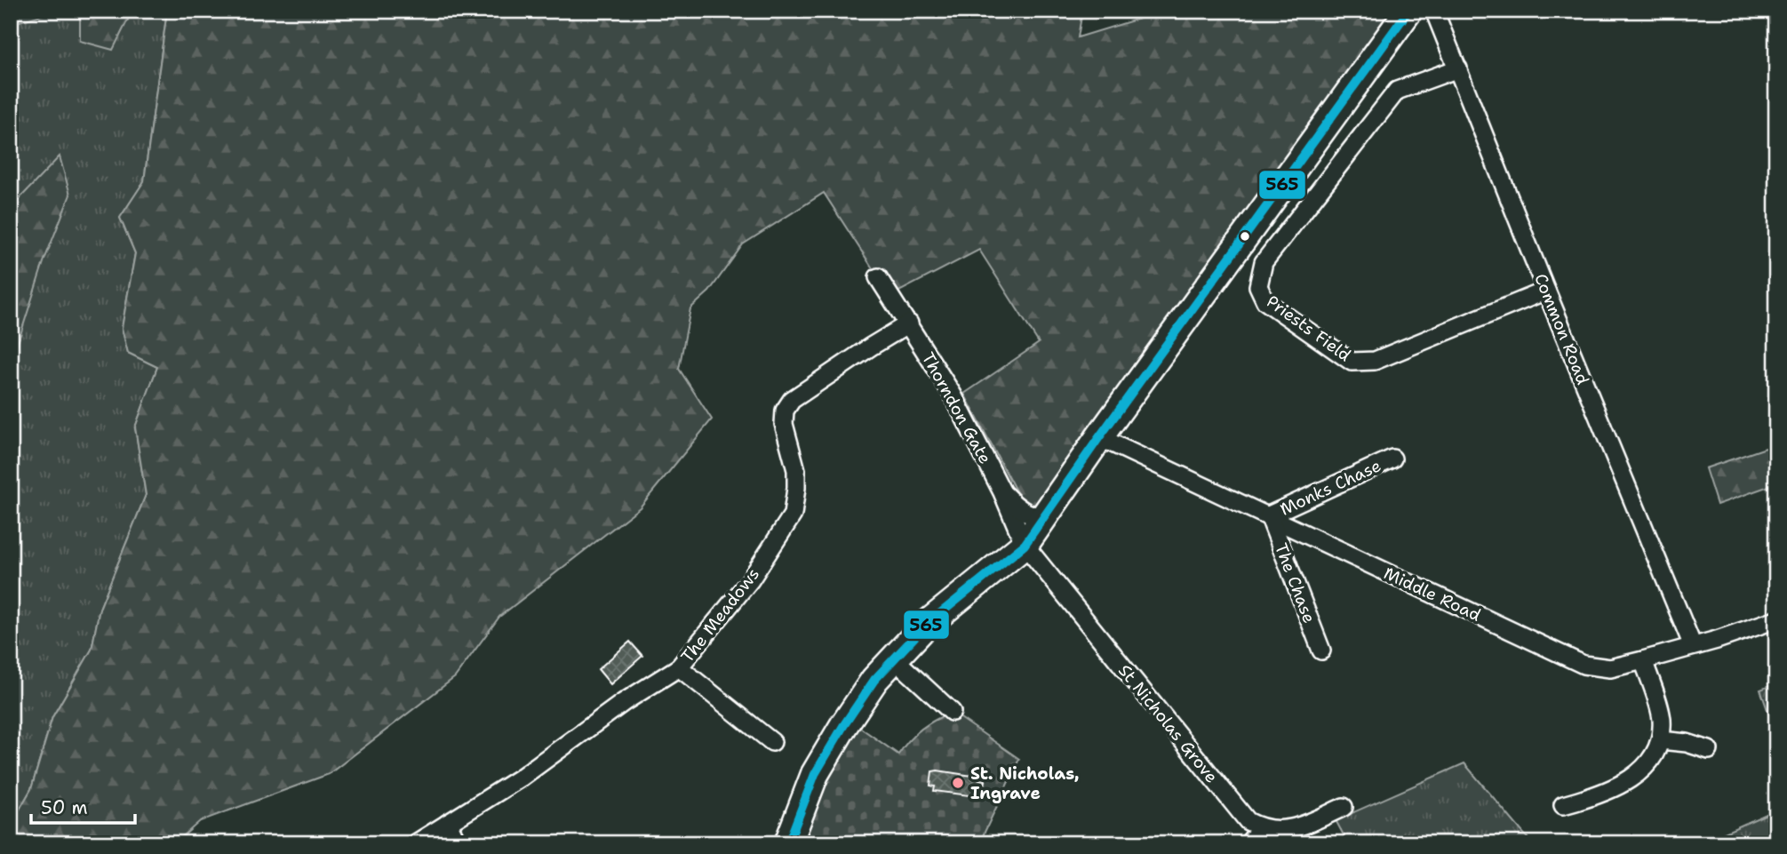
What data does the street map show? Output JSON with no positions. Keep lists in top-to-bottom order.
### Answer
{
  "streets": {
    "street": [
      "Priests Field",
      "Common Road",
      "Thorndon Gate",
      "Monks Chase",
      "The Chase",
      "Middle Road",
      "The Meadows",
      "St Nicholas Grove"
    ]
  },
  "crossings": [
    ["Priests Field", "Common Road"],
    ["Common Road", "Middle Road"],
    ["Thorndon Gate", "The Meadows"],
    ["Thorndon Gate", "St Nicholas Grove"],
    ["Monks Chase", "The Chase"],
    ["Monks Chase", "Middle Road"],
    ["The Chase", "Middle Road"]
  ],
  "places": ["St. Nicholas, Ingrave"],
  "lines": ["transit line 565"],
  "scale_bar": "50 m"
}
